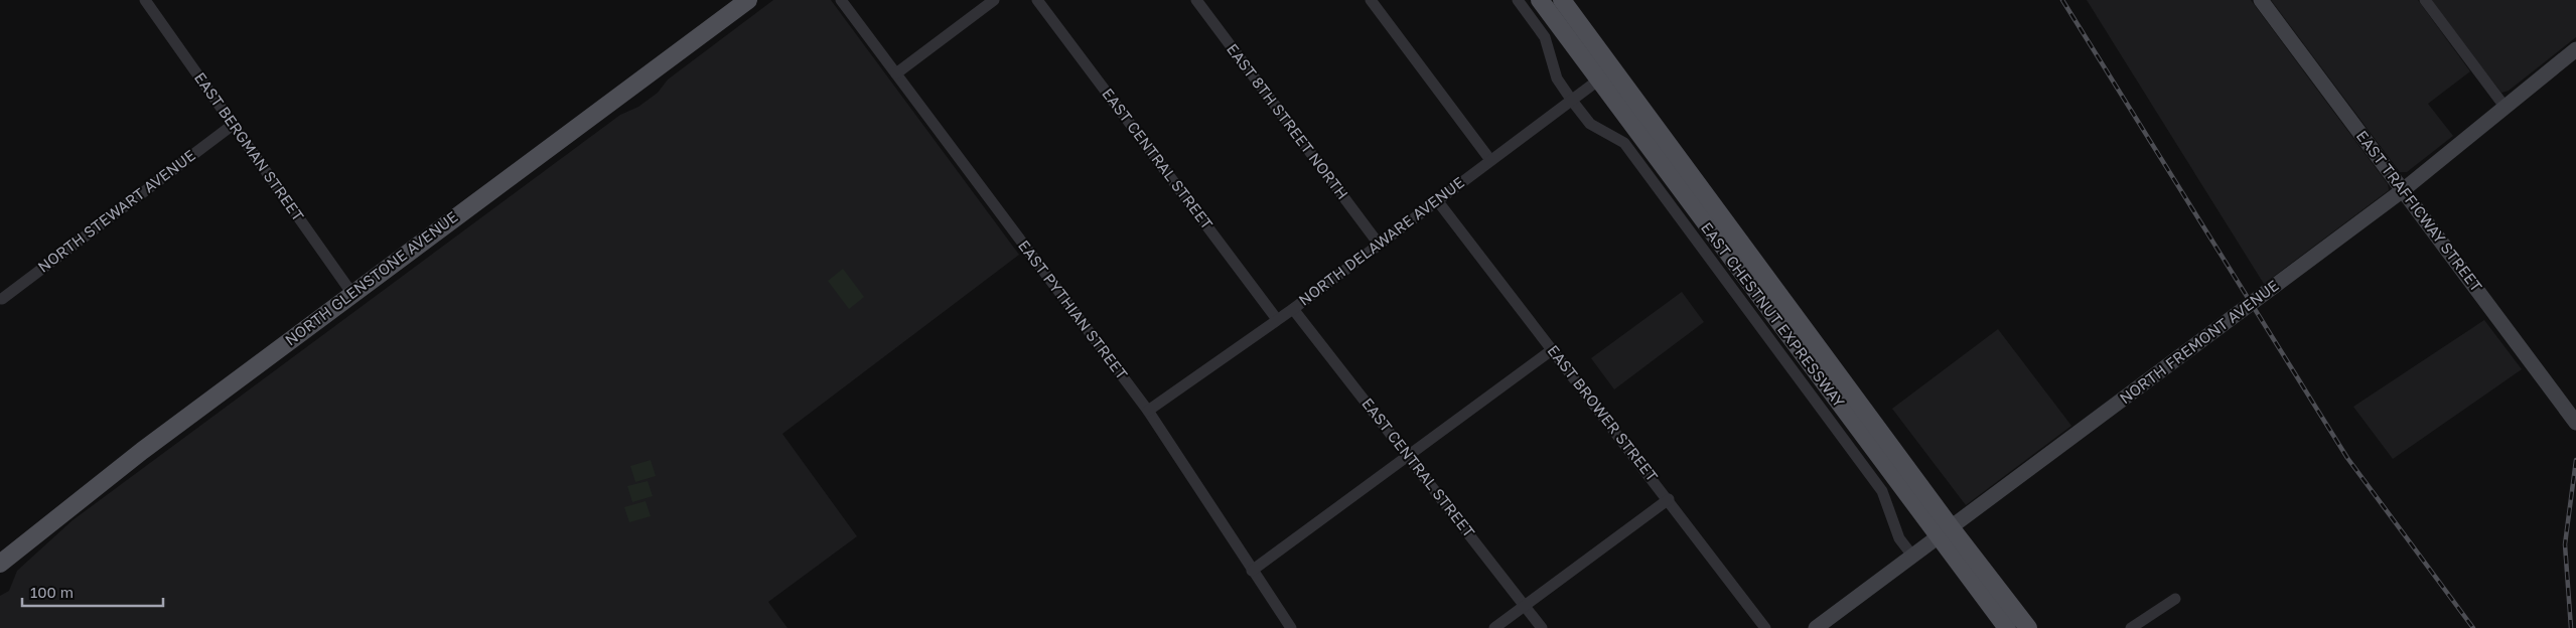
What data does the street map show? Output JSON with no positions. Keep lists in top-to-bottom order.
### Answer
{
  "streets": {
    "main road": ["NORTH GLENSTONE AVENUE", "EAST CHESTNUT EXPRESSWAY"],
    "street": [
      "EAST 8TH STREET NORTH",
      "EAST BERGMAN STREET",
      "EAST CENTRAL STREET",
      "NORTH STEWART AVENUE",
      "EAST TRAFFICWAY STREET",
      "NORTH DELAWARE AVENUE",
      "EAST PYTHIAN STREET",
      "NORTH FREMONT AVENUE",
      "EAST BROWER STREET"
    ]
  },
  "crossings": [
    ["EAST 8TH STREET NORTH", "NORTH DELAWARE AVENUE"],
    ["EAST BERGMAN STREET", "NORTH STEWART AVENUE"],
    ["EAST BERGMAN STREET", "NORTH GLENSTONE AVENUE"],
    ["EAST CENTRAL STREET", "NORTH DELAWARE AVENUE"],
    ["EAST TRAFFICWAY STREET", "NORTH FREMONT AVENUE"],
    ["NORTH DELAWARE AVENUE", "EAST PYTHIAN STREET"],
    ["NORTH DELAWARE AVENUE", "EAST CHESTNUT EXPRESSWAY"],
    ["NORTH DELAWARE AVENUE", "EAST BROWER STREET"],
    ["EAST CHESTNUT EXPRESSWAY", "NORTH FREMONT AVENUE"]
  ],
  "scale_bar": "100 m"
}
